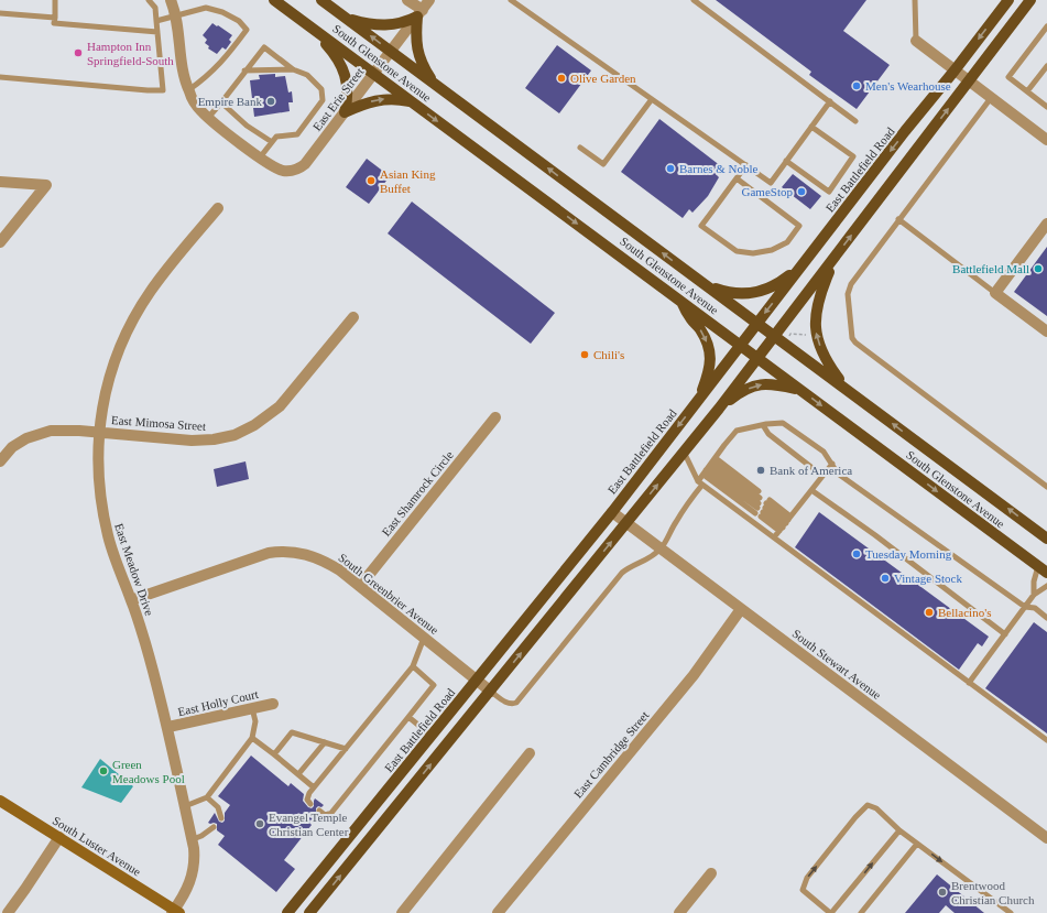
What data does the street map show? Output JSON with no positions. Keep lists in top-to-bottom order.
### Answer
{
  "streets": {
    "main road": ["South Glenstone Avenue", "East Battlefield Road"],
    "street": [
      "East Erie Street",
      "East Mimosa Street",
      "East Shamrock Circle",
      "East Meadow Drive",
      "South Greenbrier Avenue",
      "South Stewart Avenue",
      "East Holly Court",
      "East Cambridge Street",
      "South Luster Avenue"
    ]
  },
  "crossings": [
    ["South Glenstone Avenue", "East Erie Street"],
    ["South Glenstone Avenue", "East Battlefield Road"],
    ["East Battlefield Road", "South Greenbrier Avenue"],
    ["East Battlefield Road", "South Stewart Avenue"],
    ["East Mimosa Street", "East Meadow Drive"],
    ["East Shamrock Circle", "South Greenbrier Avenue"],
    ["East Meadow Drive", "South Greenbrier Avenue"],
    ["East Meadow Drive", "East Holly Court"],
    ["East Meadow Drive", "South Luster Avenue"],
    ["South Stewart Avenue", "East Cambridge Street"]
  ],
  "places": [
    "Hampton Inn Springfield-South",
    "Olive Garden",
    "Men's Wearhouse",
    "Empire Bank",
    "Barnes & Noble",
    "Asian King Buffet",
    "GameStop",
    "Battlefield Mall",
    "Chili's",
    "Bank of America",
    "Tuesday Morning",
    "Vintage Stock",
    "Bellacino's",
    "Green Meadows Pool",
    "Evangel Temple Christian Center",
    "Brentwood Christian Church"
  ]
}
